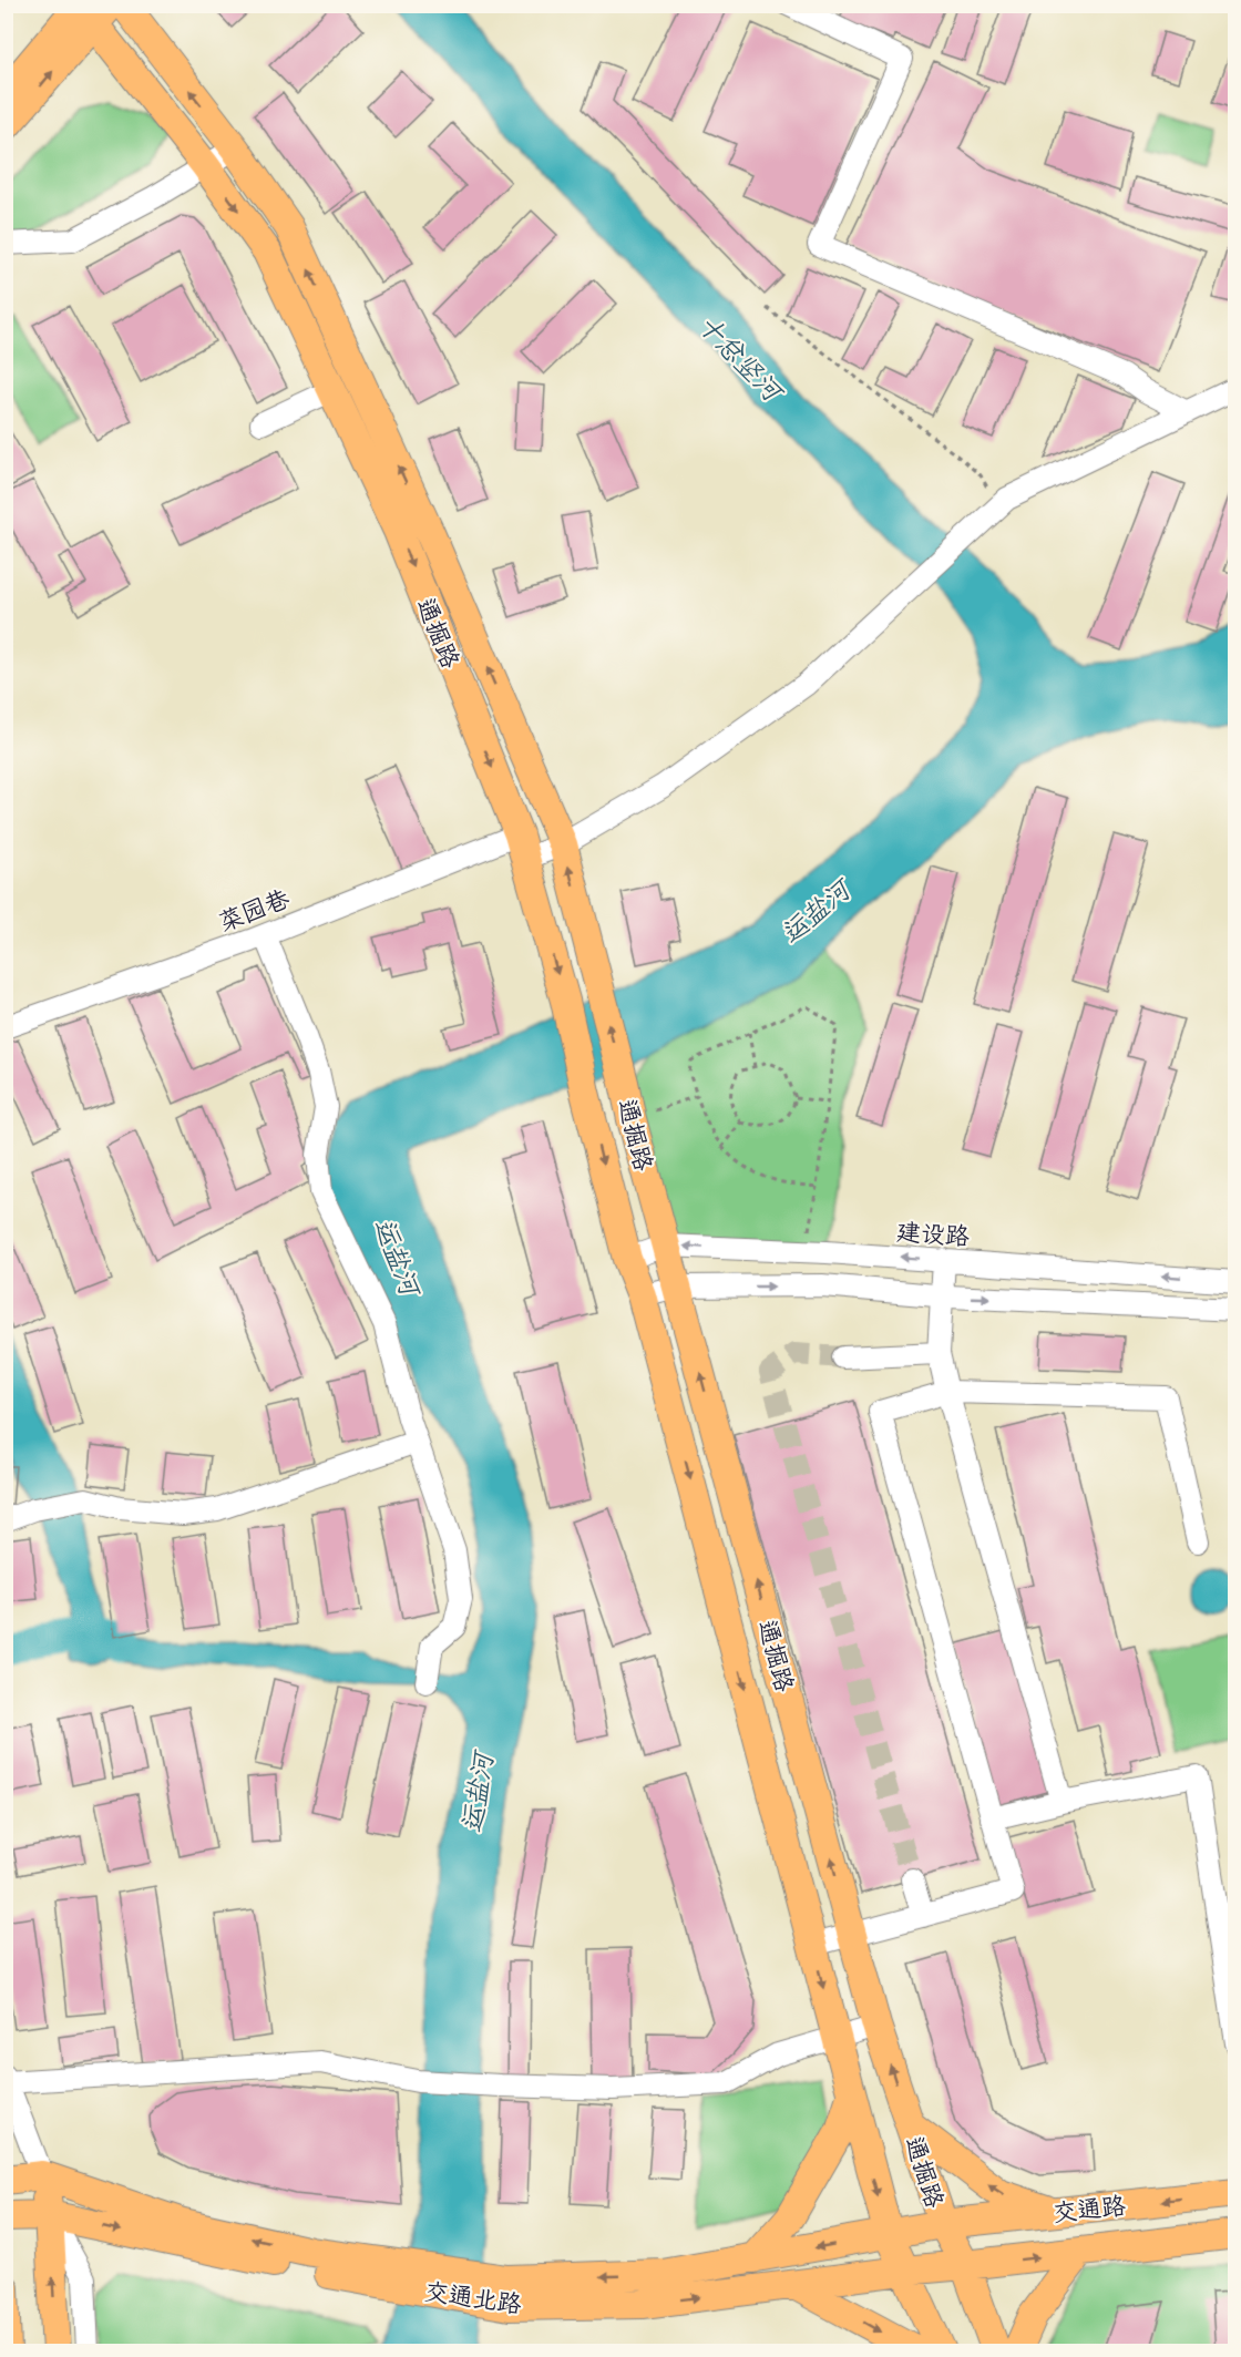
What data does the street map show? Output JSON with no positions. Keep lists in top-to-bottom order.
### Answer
{
  "streets": {
    "main road": ["通掘路", "交通路", "交通北路"],
    "street": ["菜园巷", "建设路"]
  },
  "crossings": [
    ["通掘路", "菜园巷"],
    ["通掘路", "建设路"],
    ["通掘路", "交通路"],
    ["通掘路", "交通北路"],
    ["交通路", "交通北路"]
  ],
  "water": ["十总竖河", "运盐河"]
}
